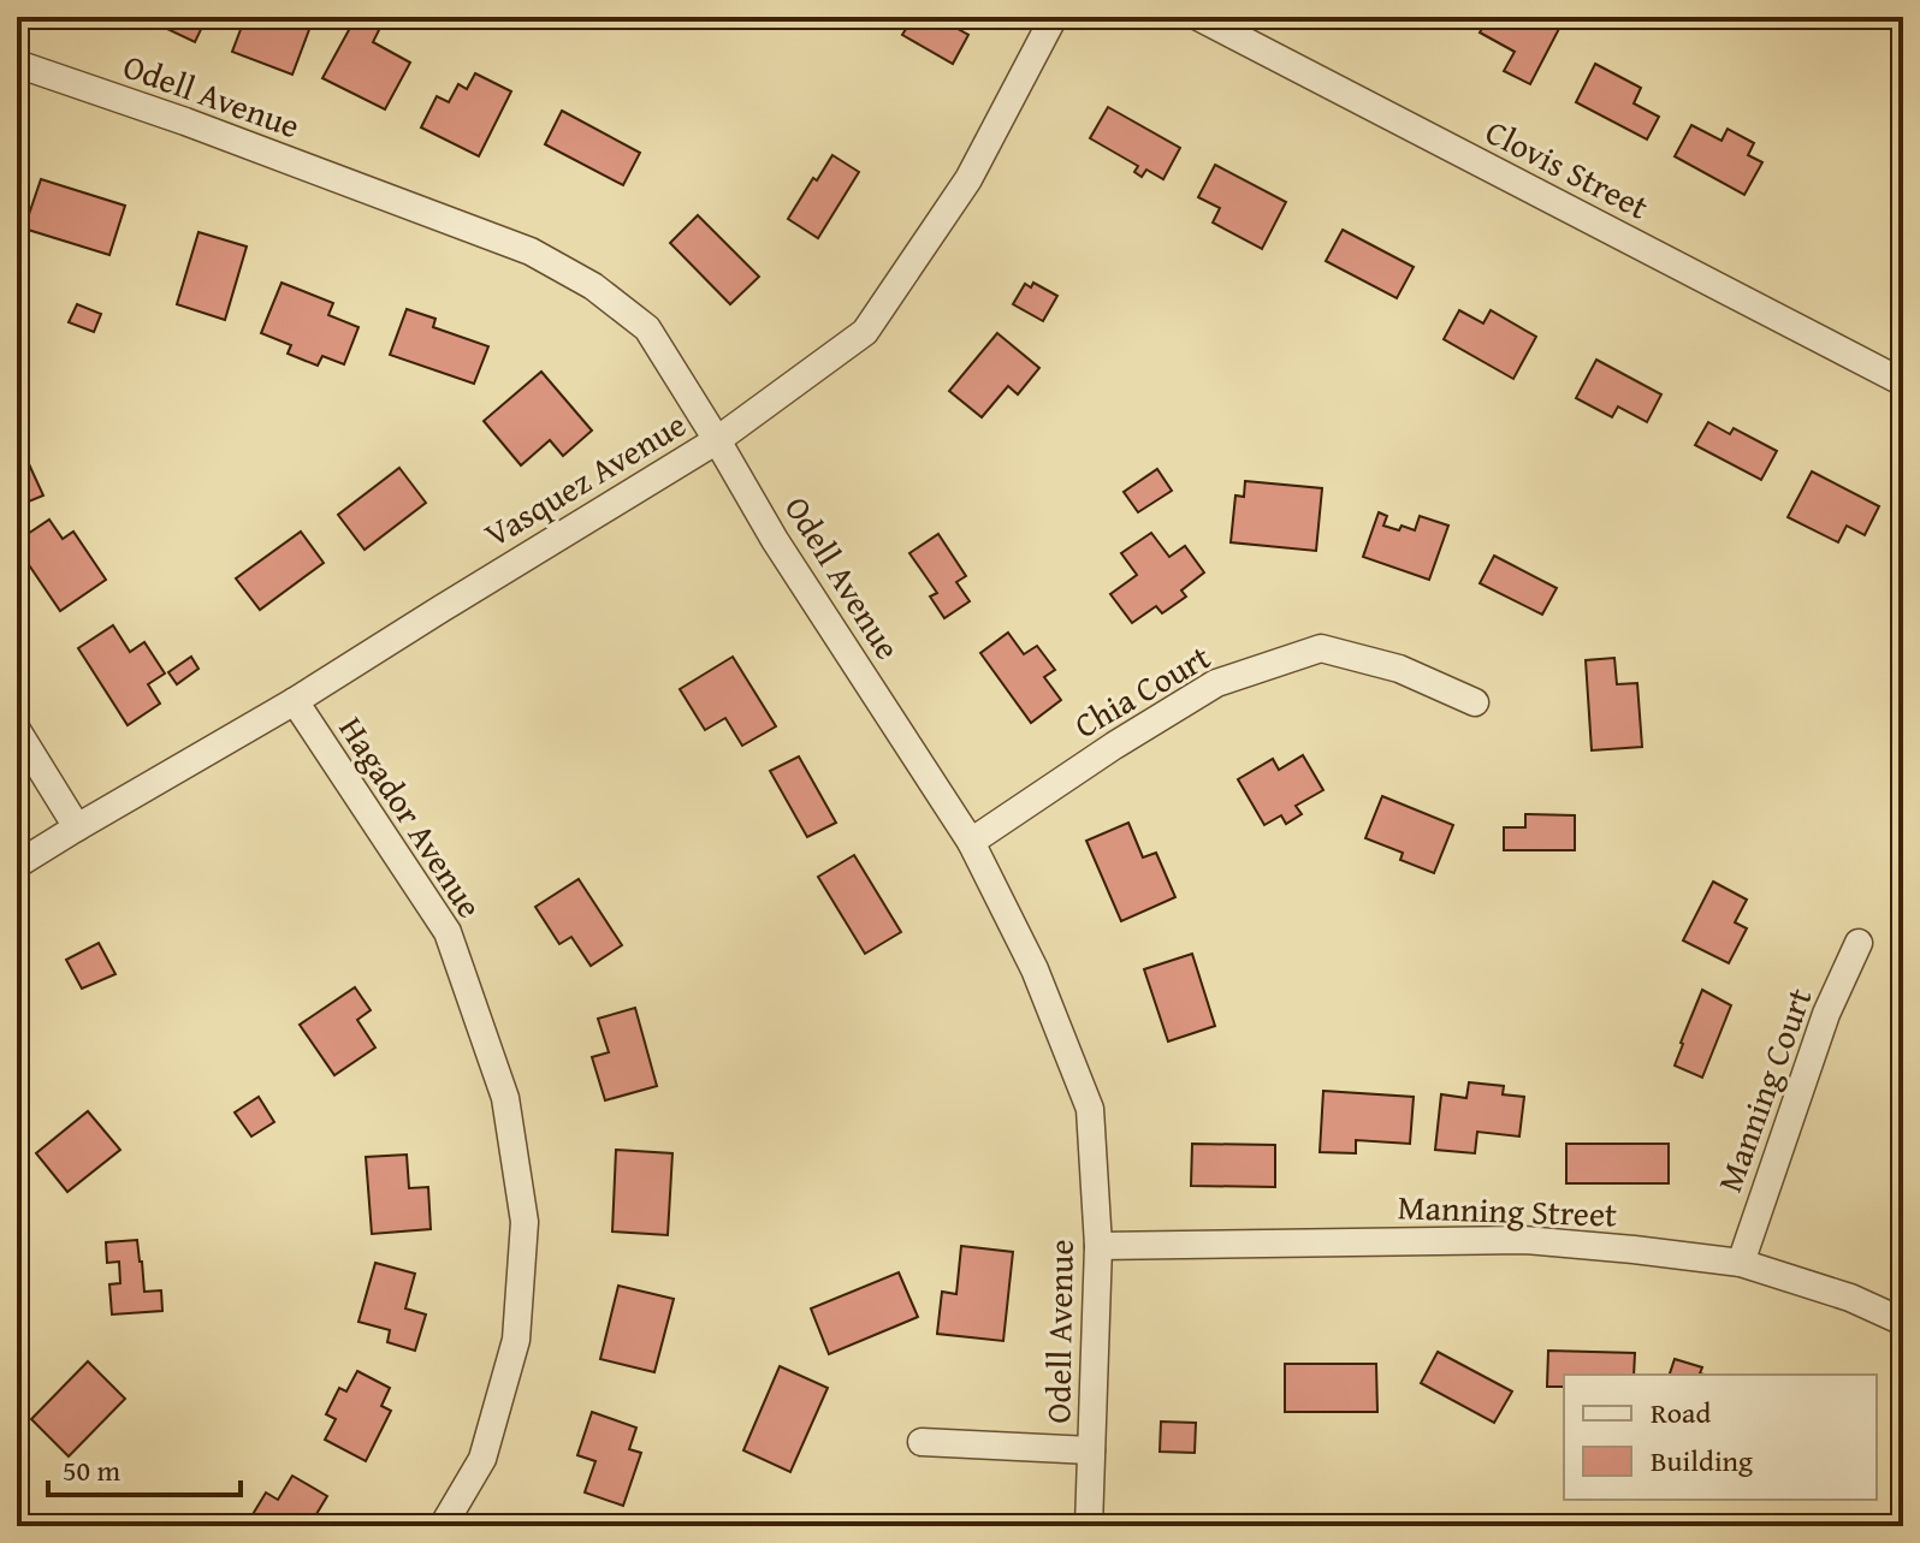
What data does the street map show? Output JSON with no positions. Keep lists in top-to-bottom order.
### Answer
{
  "streets": {
    "street": [
      "Odell Avenue",
      "Clovis Street",
      "Vasquez Avenue",
      "Chia Court",
      "Hagador Avenue",
      "Manning Court",
      "Manning Street"
    ]
  },
  "crossings": [
    ["Odell Avenue", "Vasquez Avenue"],
    ["Odell Avenue", "Chia Court"],
    ["Odell Avenue", "Manning Street"],
    ["Vasquez Avenue", "Hagador Avenue"],
    ["Manning Court", "Manning Street"]
  ],
  "legend": ["Road", "Building"],
  "scale_bar": "50 m"
}
